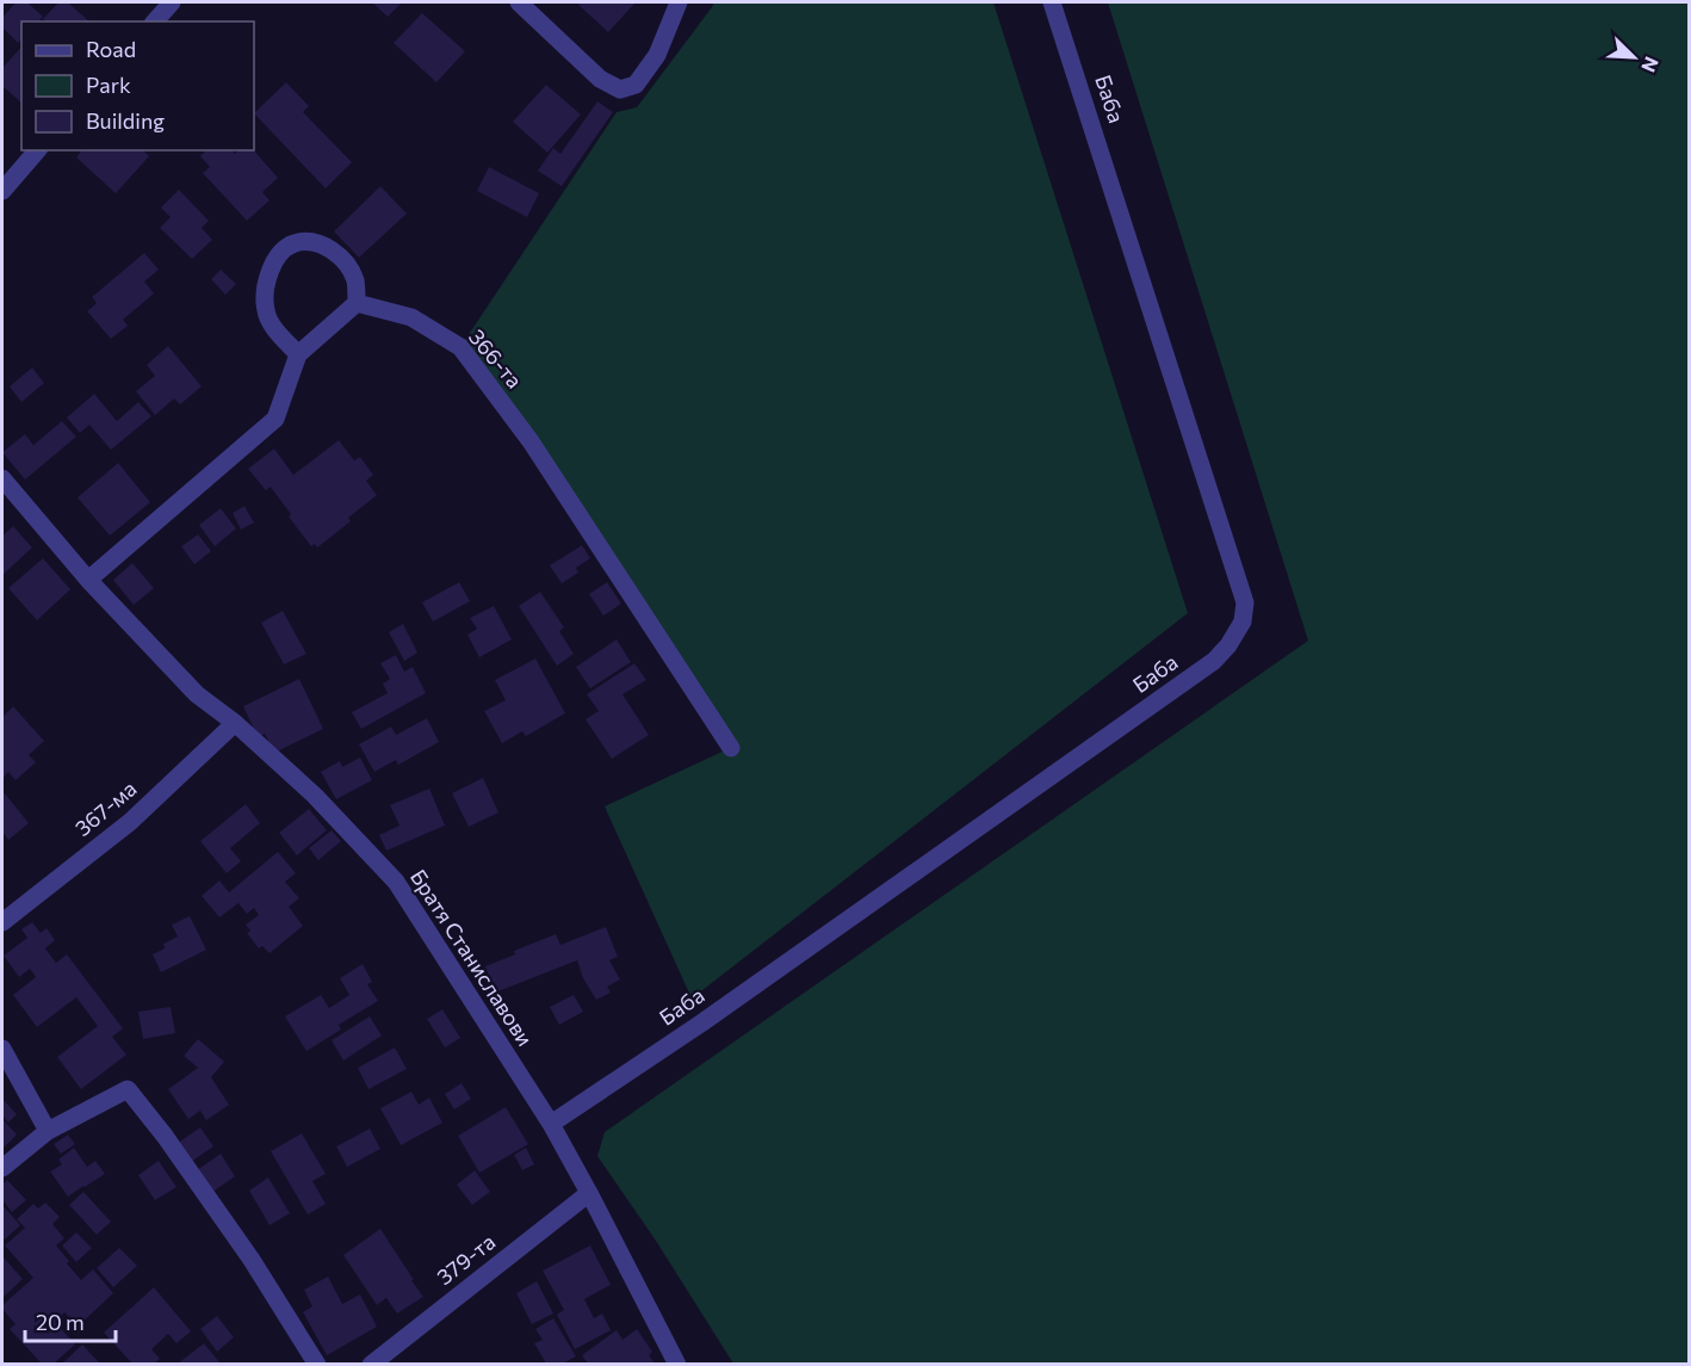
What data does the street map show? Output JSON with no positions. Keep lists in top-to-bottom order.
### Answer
{
  "streets": {
    "street": [
      "Баба",
      "366-та",
      "367-ма",
      "Братя Станиславови",
      "379-та"
    ]
  },
  "crossings": [
    ["Баба", "Братя Станиславови"],
    ["367-ма", "Братя Станиславови"],
    ["Братя Станиславови", "379-та"]
  ],
  "legend": ["Road", "Park", "Building"],
  "scale_bar": "20 m",
  "north": "bottom right"
}
